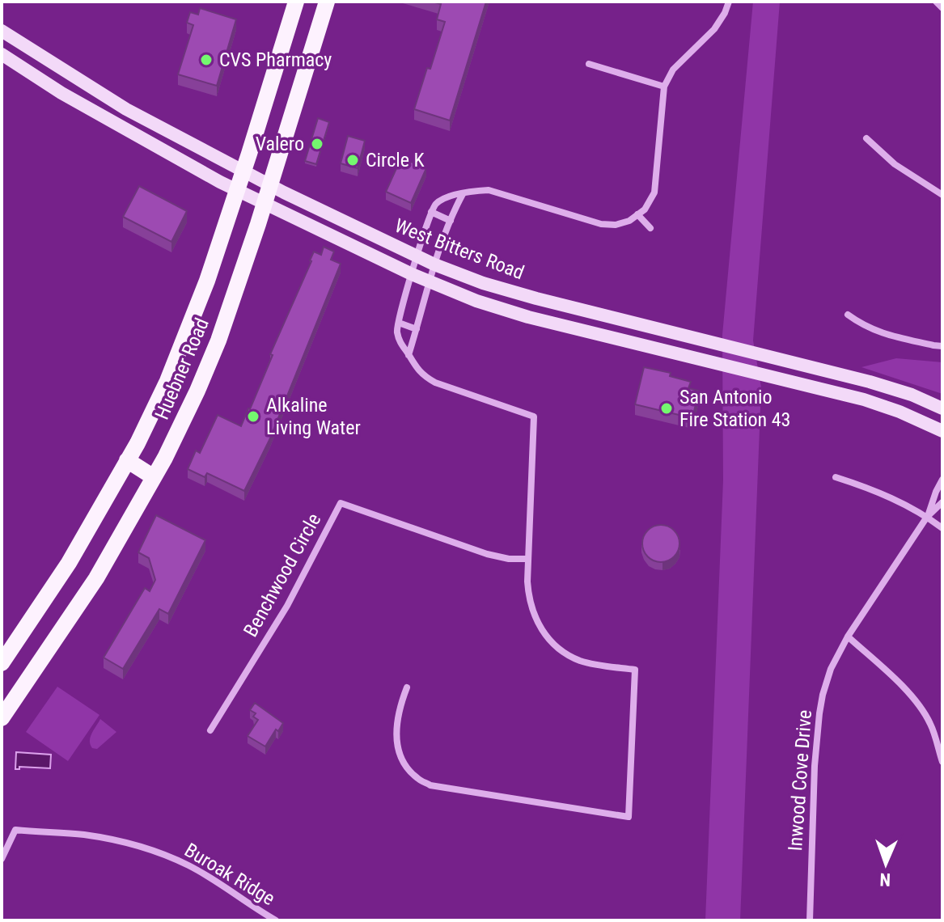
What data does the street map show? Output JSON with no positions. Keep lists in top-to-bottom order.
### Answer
{
  "streets": {
    "main road": ["West Bitters Road", "Huebner Road"],
    "street": ["Benchwood Circle", "Inwood Cove Drive", "Buroak Ridge"]
  },
  "crossings": [
    ["West Bitters Road", "Huebner Road"]
  ],
  "places": [
    "CVS Pharmacy",
    "Valero",
    "Circle K",
    "San Antonio Fire Station 43",
    "Alkaline Living Water"
  ],
  "north": "bottom"
}
